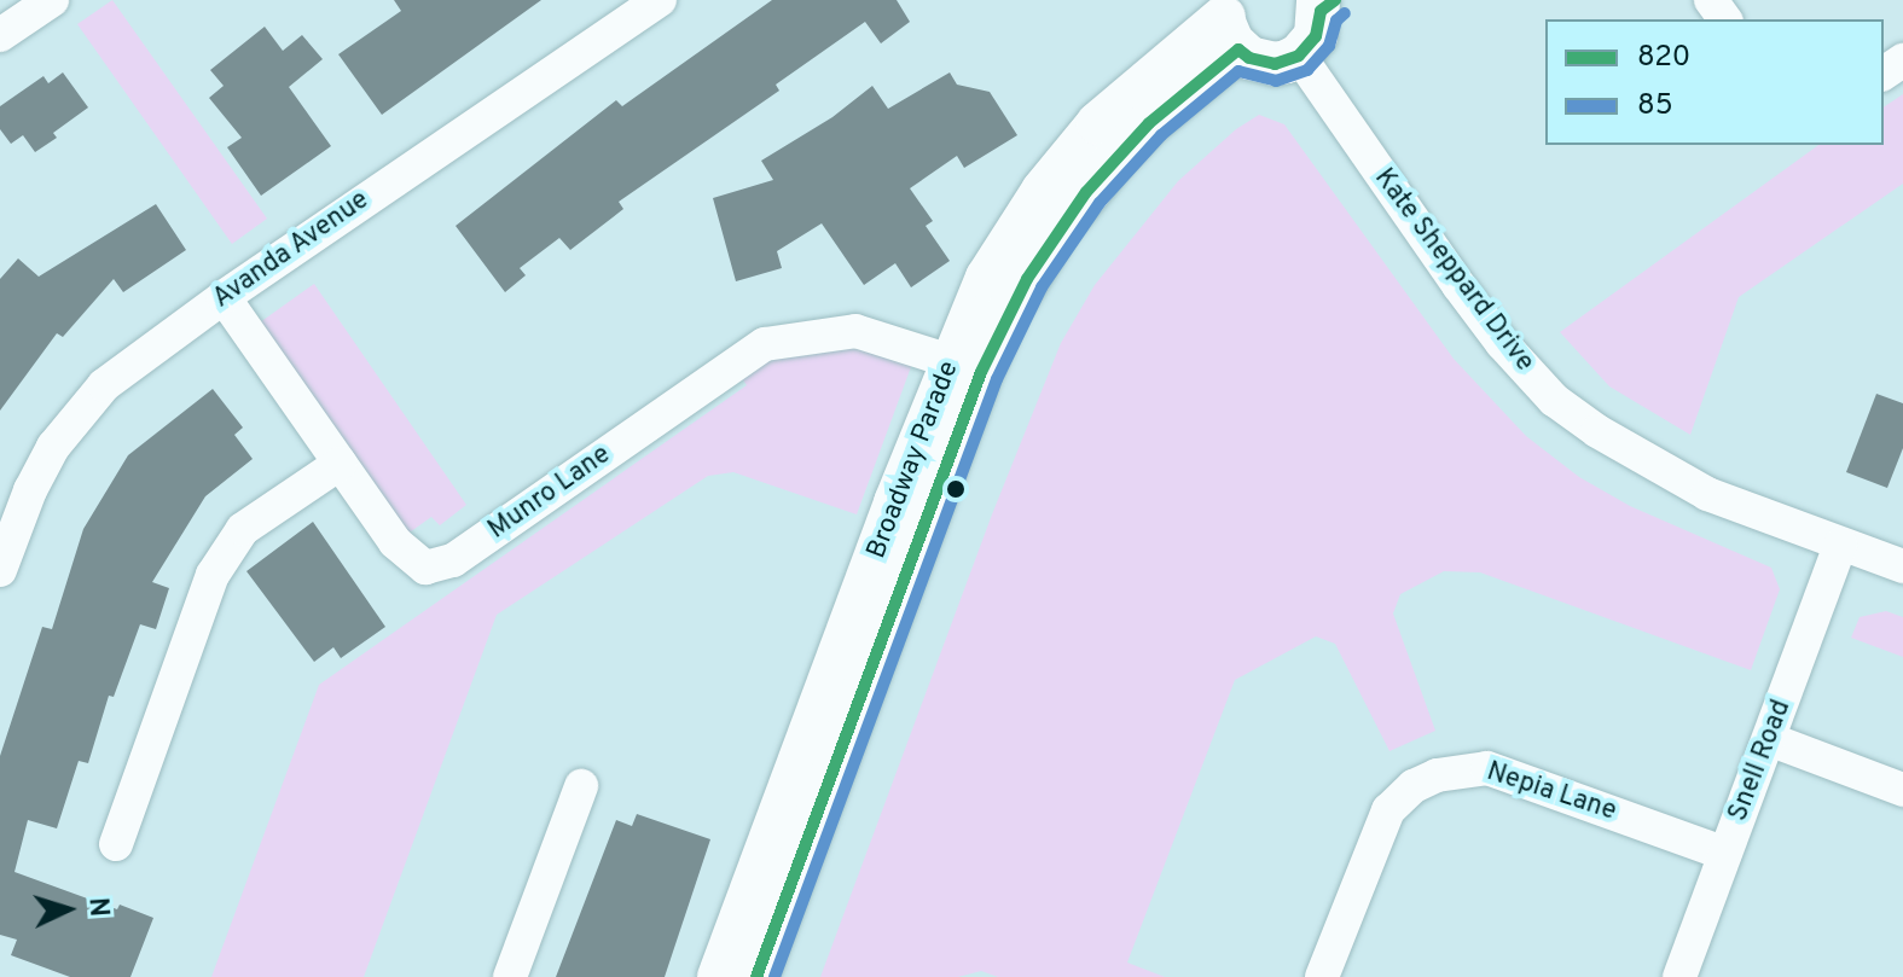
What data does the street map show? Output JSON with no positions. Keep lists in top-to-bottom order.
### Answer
{
  "streets": {
    "street": [
      "Avanda Avenue",
      "Kate Sheppard Drive",
      "Broadway Parade",
      "Munro Lane",
      "Snell Road",
      "Nepia Lane"
    ]
  },
  "crossings": [
    ["Avanda Avenue", "Munro Lane"],
    ["Kate Sheppard Drive", "Snell Road"],
    ["Broadway Parade", "Munro Lane"],
    ["Snell Road", "Nepia Lane"]
  ],
  "lines": ["transit line 820", "transit line 85"],
  "legend": ["820", "85"],
  "north": "right"
}
